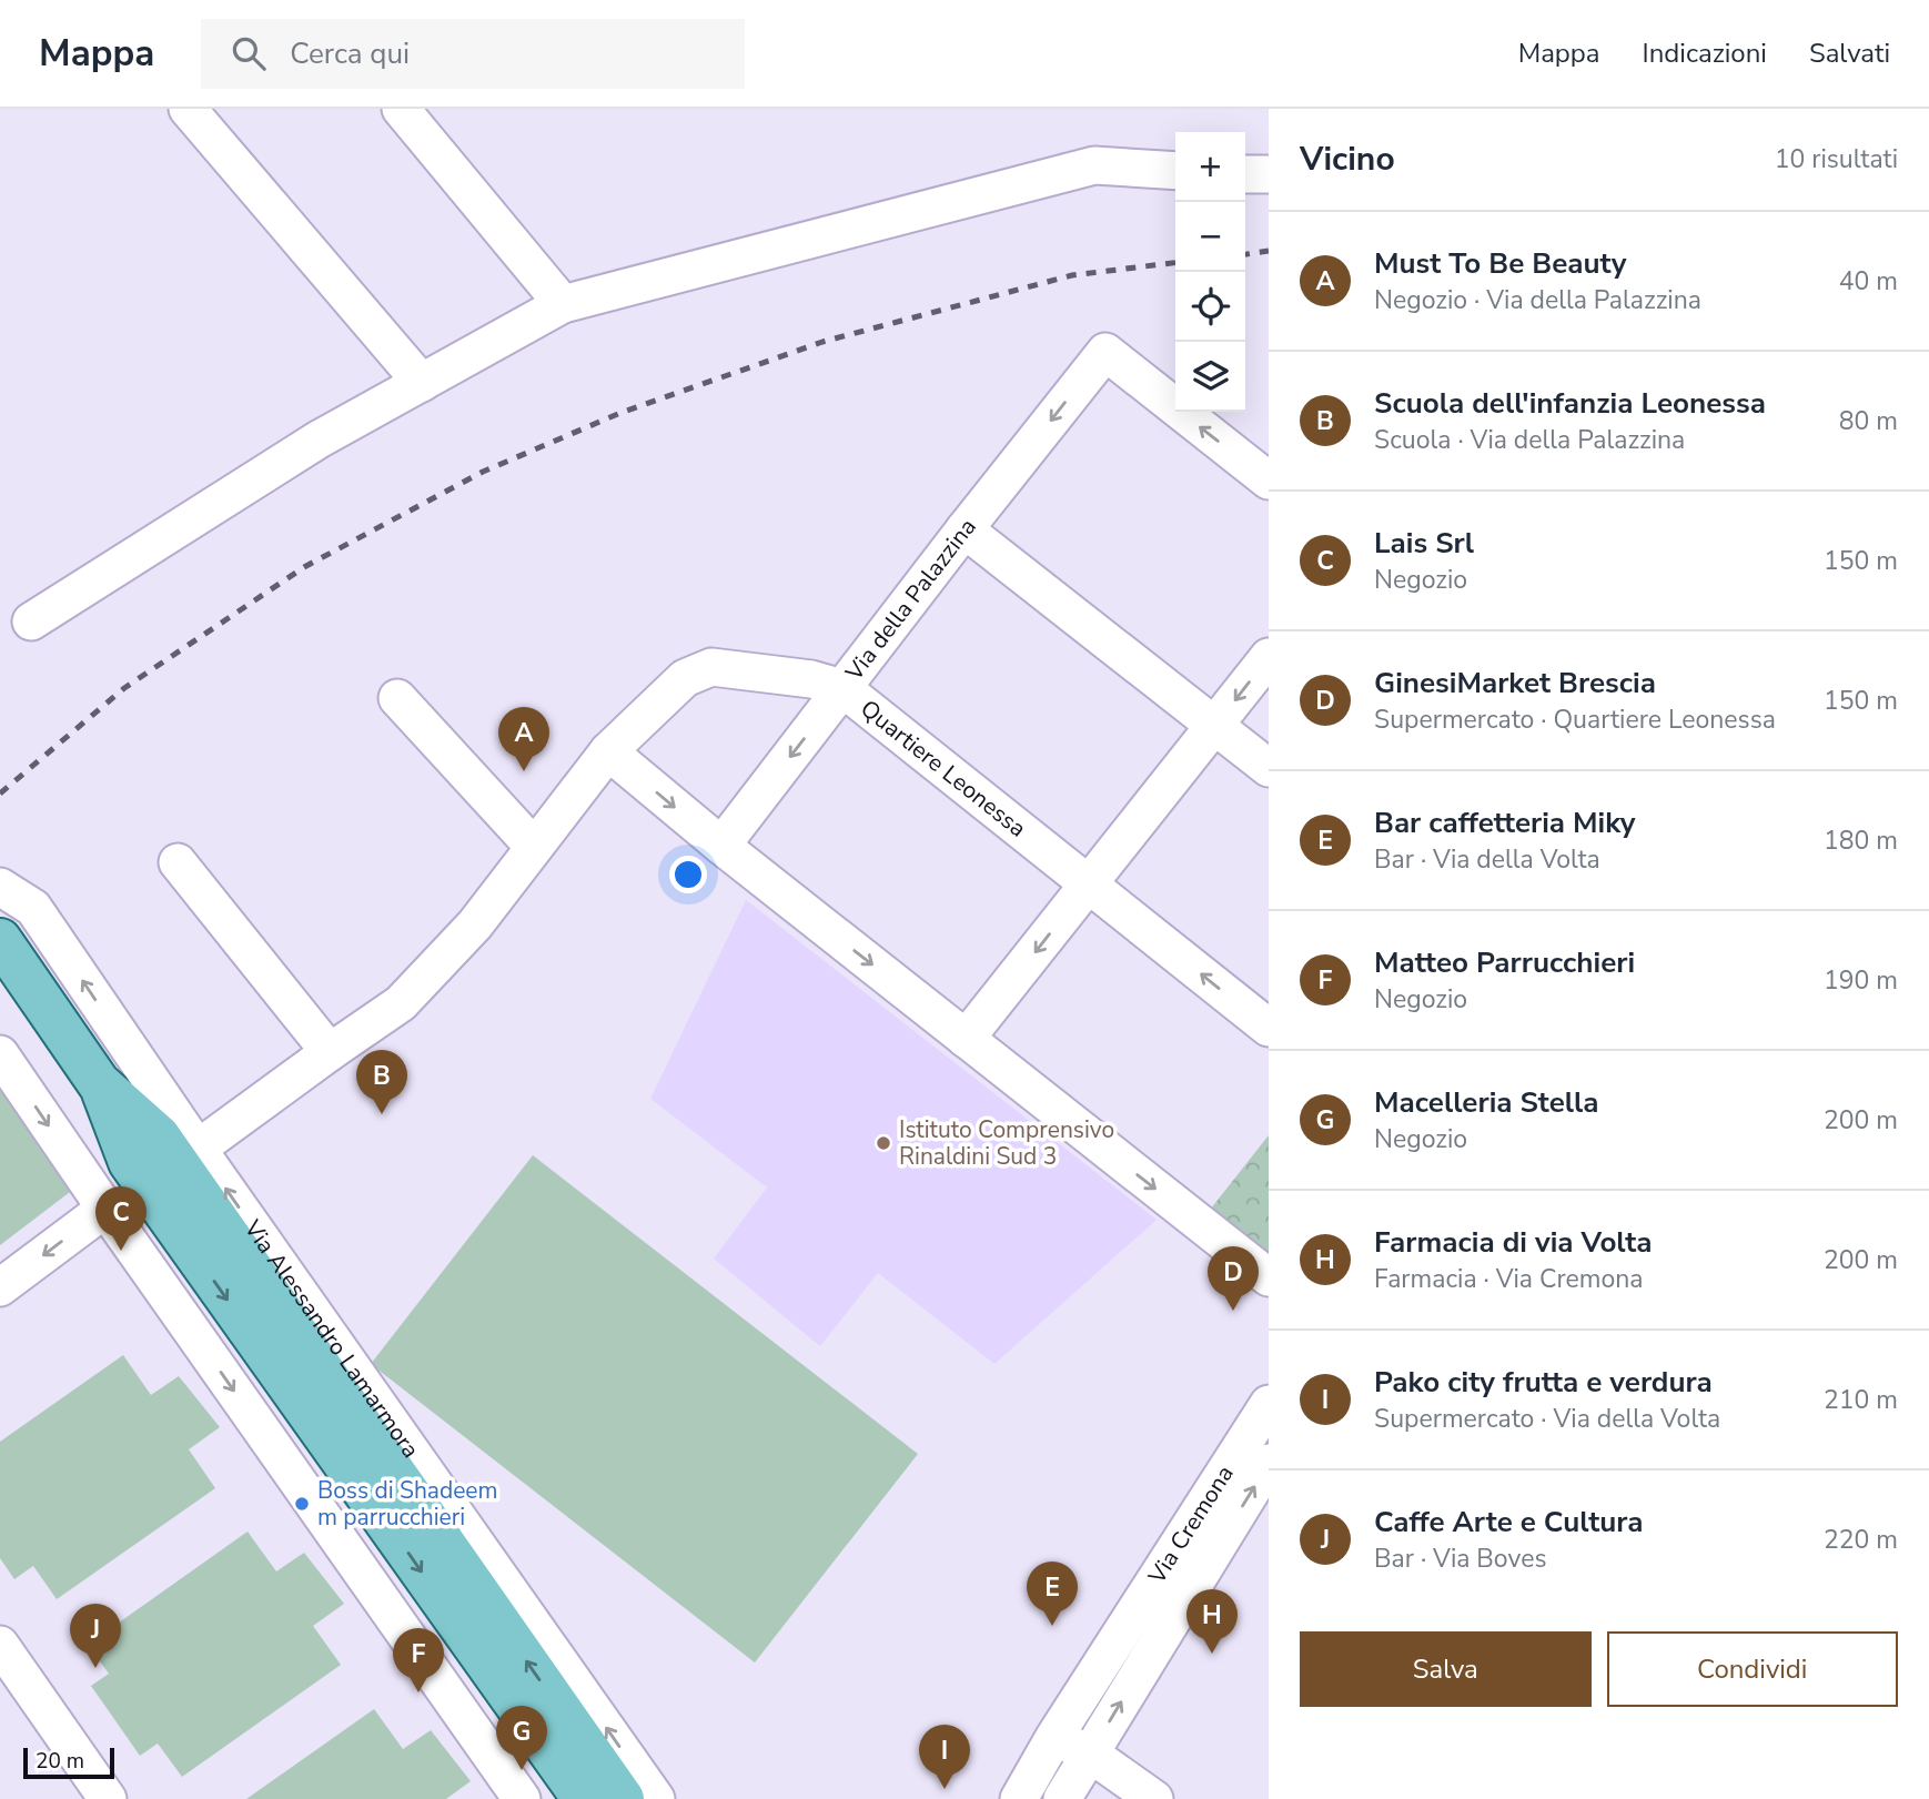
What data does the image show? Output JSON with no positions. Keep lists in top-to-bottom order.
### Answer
{
  "streets": {
    "main road": ["Via Alessandro Lamarmora"],
    "street": ["Via della Palazzina", "Quartiere Leonessa", "Via Cremona"]
  },
  "crossings": [
    ["Via della Palazzina", "Quartiere Leonessa"],
    ["Via della Palazzina", "Via Alessandro Lamarmora"]
  ],
  "places": ["Istituto Comprensivo Rinaldini Sud 3", "Boss di Shadeem m parrucchieri"],
  "scale_bar": "20 m",
  "page": {
    "header": "Mappa",
    "search": "Cerca qui",
    "nav": ["Mappa", "Indicazioni", "Salvati"],
    "heading": ["Vicino", "10 risultati"],
    "map_buttons": ["+", "−"],
    "list": [
      {
        "mark": "A",
        "name": "Must To Be Beauty",
        "note": "Negozio · Via della Palazzina",
        "value": "40 m"
      },
      {
        "mark": "B",
        "name": "Scuola dell'infanzia Leonessa",
        "note": "Scuola · Via della Palazzina",
        "value": "80 m"
      },
      {
        "mark": "C",
        "name": "Lais Srl",
        "note": "Negozio",
        "value": "150 m"
      },
      {
        "mark": "D",
        "name": "GinesiMarket Brescia",
        "note": "Supermercato · Quartiere Leonessa",
        "value": "150 m"
      },
      {
        "mark": "E",
        "name": "Bar caffetteria Miky",
        "note": "Bar · Via della Volta",
        "value": "180 m"
      },
      {
        "mark": "F",
        "name": "Matteo Parrucchieri",
        "note": "Negozio",
        "value": "190 m"
      },
      {
        "mark": "G",
        "name": "Macelleria Stella",
        "note": "Negozio",
        "value": "200 m"
      },
      {
        "mark": "H",
        "name": "Farmacia di via Volta",
        "note": "Farmacia · Via Cremona",
        "value": "200 m"
      },
      {
        "mark": "I",
        "name": "Pako city frutta e verdura",
        "note": "Supermercato · Via della Volta",
        "value": "210 m"
      },
      {
        "mark": "J",
        "name": "Caffe Arte e Cultura",
        "note": "Bar · Via Boves",
        "value": "220 m"
      }
    ],
    "pins": [
      "A",
      "B",
      "C",
      "D",
      "E",
      "H",
      "J",
      "F",
      "G",
      "I"
    ],
    "buttons": ["Salva", "Condividi"],
    "scale": "20 m"
  }
}
